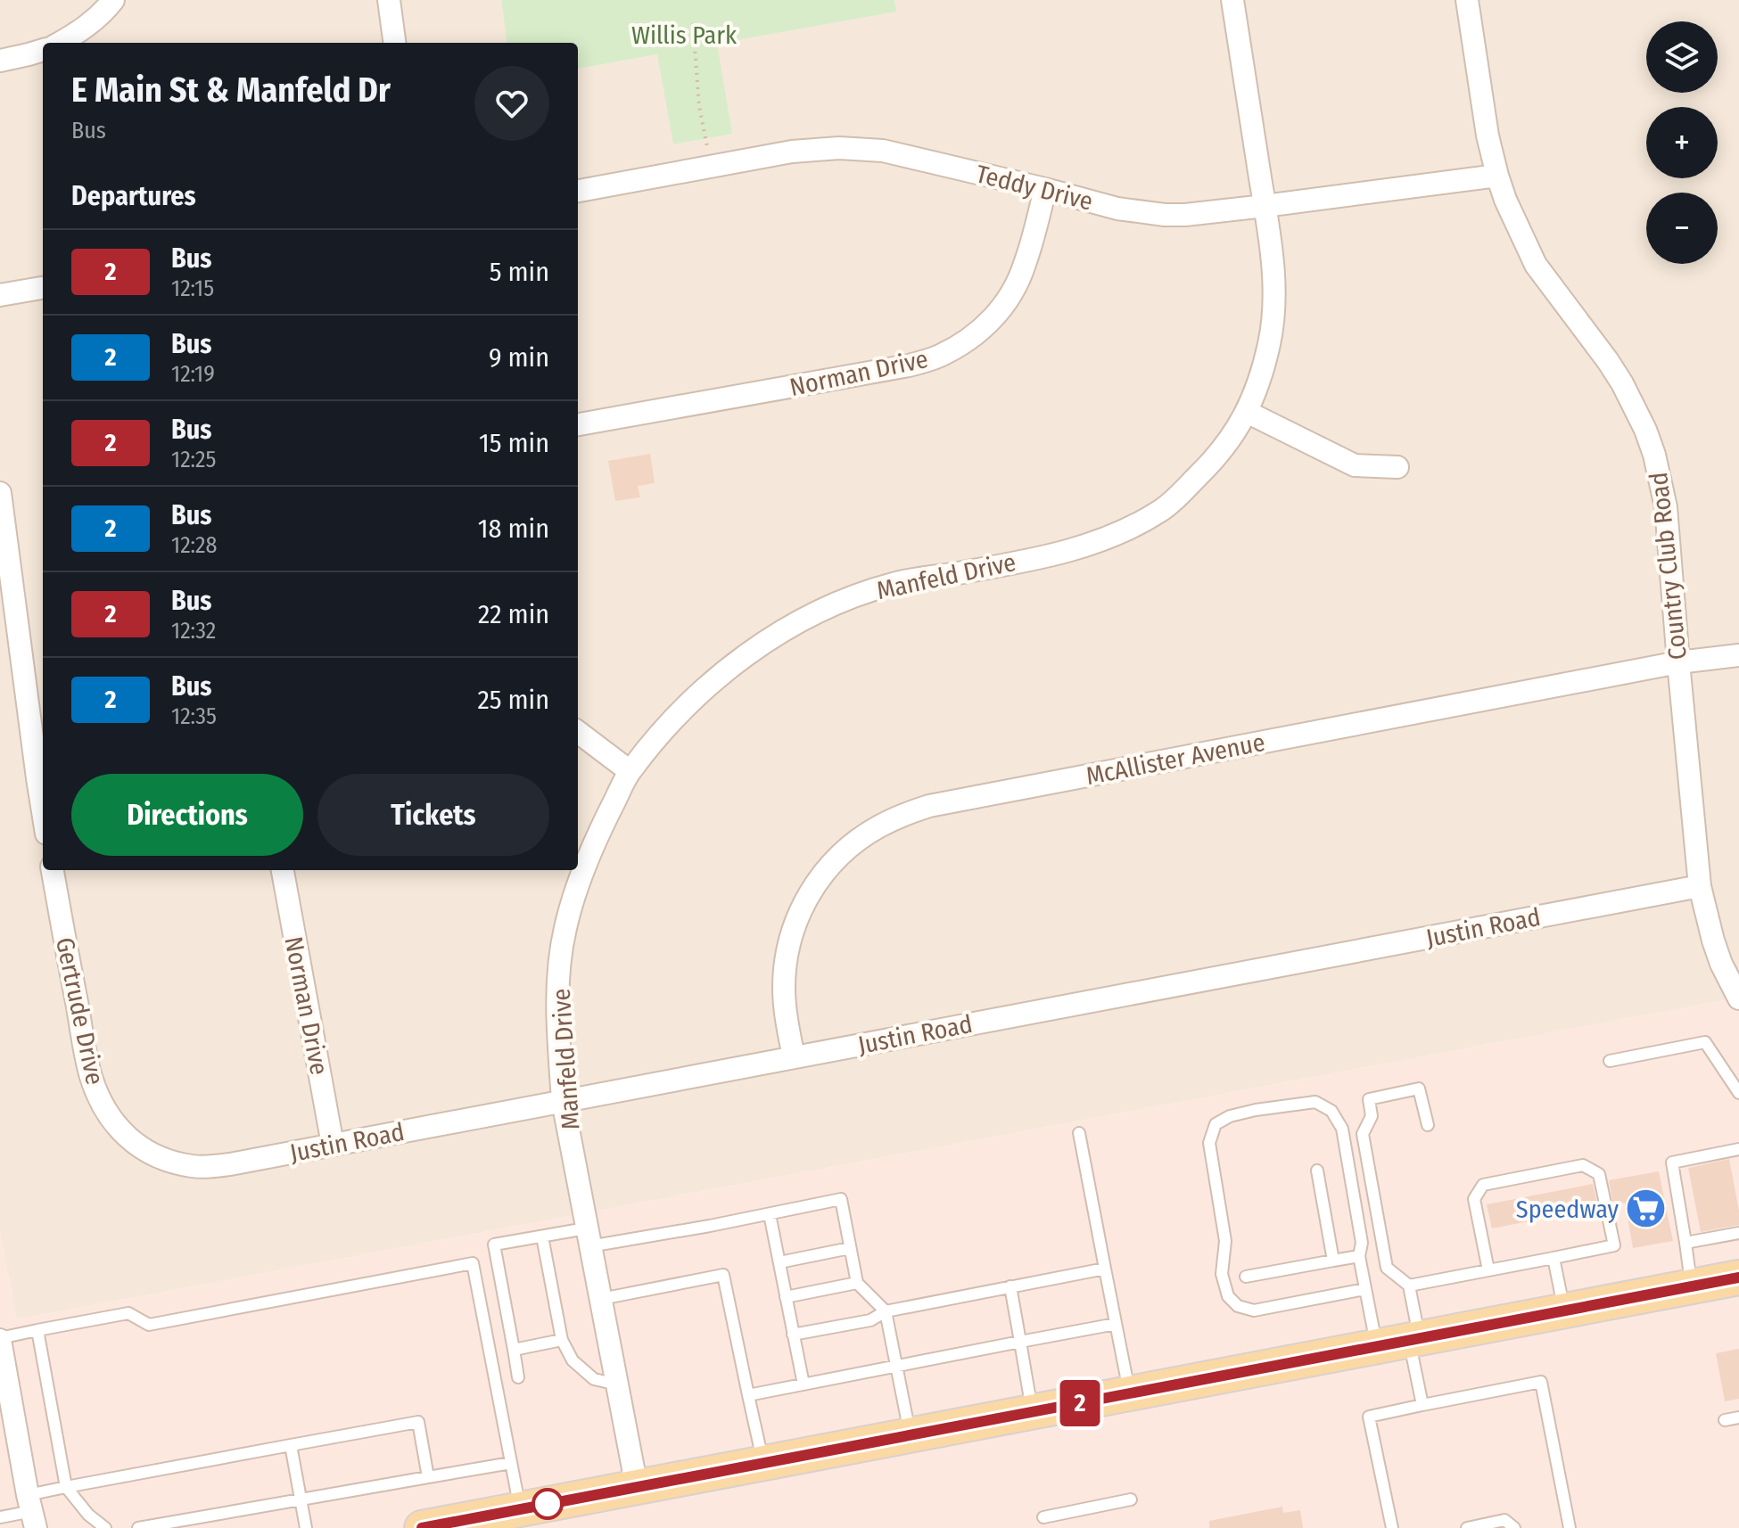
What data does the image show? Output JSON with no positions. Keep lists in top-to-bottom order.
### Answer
{
  "streets": {
    "street": [
      "Teddy Drive",
      "Norman Drive",
      "Country Club Road",
      "Manfeld Drive",
      "McAllister Avenue",
      "Justin Road",
      "Gertrude Drive"
    ]
  },
  "crossings": [
    ["Teddy Drive", "Norman Drive"],
    ["Teddy Drive", "Country Club Road"],
    ["Teddy Drive", "Manfeld Drive"],
    ["Norman Drive", "Justin Road"],
    ["Country Club Road", "McAllister Avenue"],
    ["Country Club Road", "Justin Road"],
    ["Manfeld Drive", "Justin Road"],
    ["McAllister Avenue", "Justin Road"],
    ["Justin Road", "Gertrude Drive"]
  ],
  "parks": ["Willis Park"],
  "places": {
    "supermarket": ["Speedway"]
  },
  "lines": ["bus line 2"],
  "page": {
    "on_map": "2",
    "map_buttons": ["+", "−"],
    "heading": [
      ["E Main St & Manfeld Dr", "Bus"],
      "Departures"
    ],
    "list": [
      {
        "mark": "2",
        "name": "Bus",
        "note": "12:15",
        "value": "5 min"
      },
      {
        "mark": "2",
        "name": "Bus",
        "note": "12:19",
        "value": "9 min"
      },
      {
        "mark": "2",
        "name": "Bus",
        "note": "12:25",
        "value": "15 min"
      },
      {
        "mark": "2",
        "name": "Bus",
        "note": "12:28",
        "value": "18 min"
      },
      {
        "mark": "2",
        "name": "Bus",
        "note": "12:32",
        "value": "22 min"
      },
      {
        "mark": "2",
        "name": "Bus",
        "note": "12:35",
        "value": "25 min"
      }
    ],
    "buttons": ["Directions", "Tickets"]
  }
}
